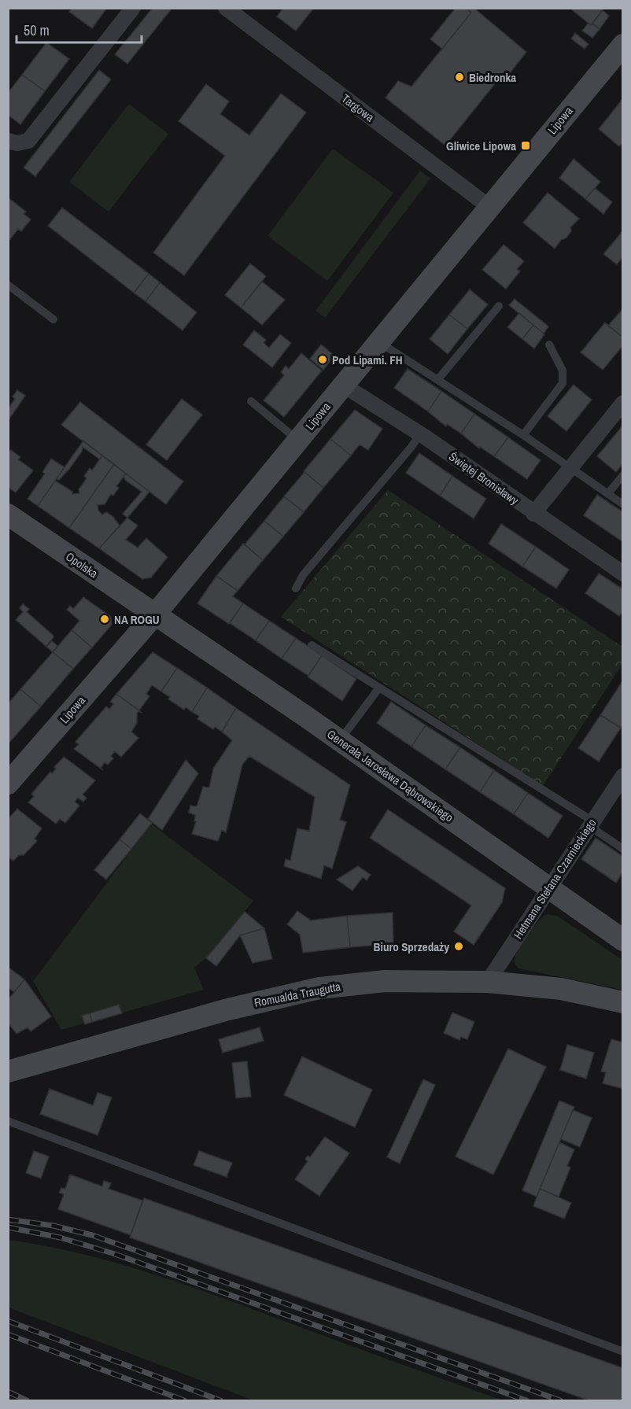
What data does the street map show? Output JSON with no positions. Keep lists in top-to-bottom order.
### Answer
{
  "streets": {
    "street": [
      "Targowa",
      "Lipowa",
      "Świętej Bronisławy",
      "Opolska",
      "Generała Jarosława Dąbrowskiego",
      "Hetmana Stefana Czarnieckiego",
      "Romualda Traugutta"
    ]
  },
  "crossings": [
    ["Targowa", "Lipowa"],
    ["Lipowa", "Świętej Bronisławy"],
    ["Lipowa", "Opolska"],
    ["Lipowa", "Generała Jarosława Dąbrowskiego"],
    ["Opolska", "Generała Jarosława Dąbrowskiego"],
    ["Generała Jarosława Dąbrowskiego", "Hetmana Stefana Czarnieckiego"],
    ["Hetmana Stefana Czarnieckiego", "Romualda Traugutta"]
  ],
  "places": {
    "other": [
      "Biedronka",
      "Pod Lipami. FH",
      "NA ROGU",
      "Biuro Sprzedaży"
    ],
    "transit": ["Gliwice Lipowa"]
  },
  "scale_bar": "50 m"
}
